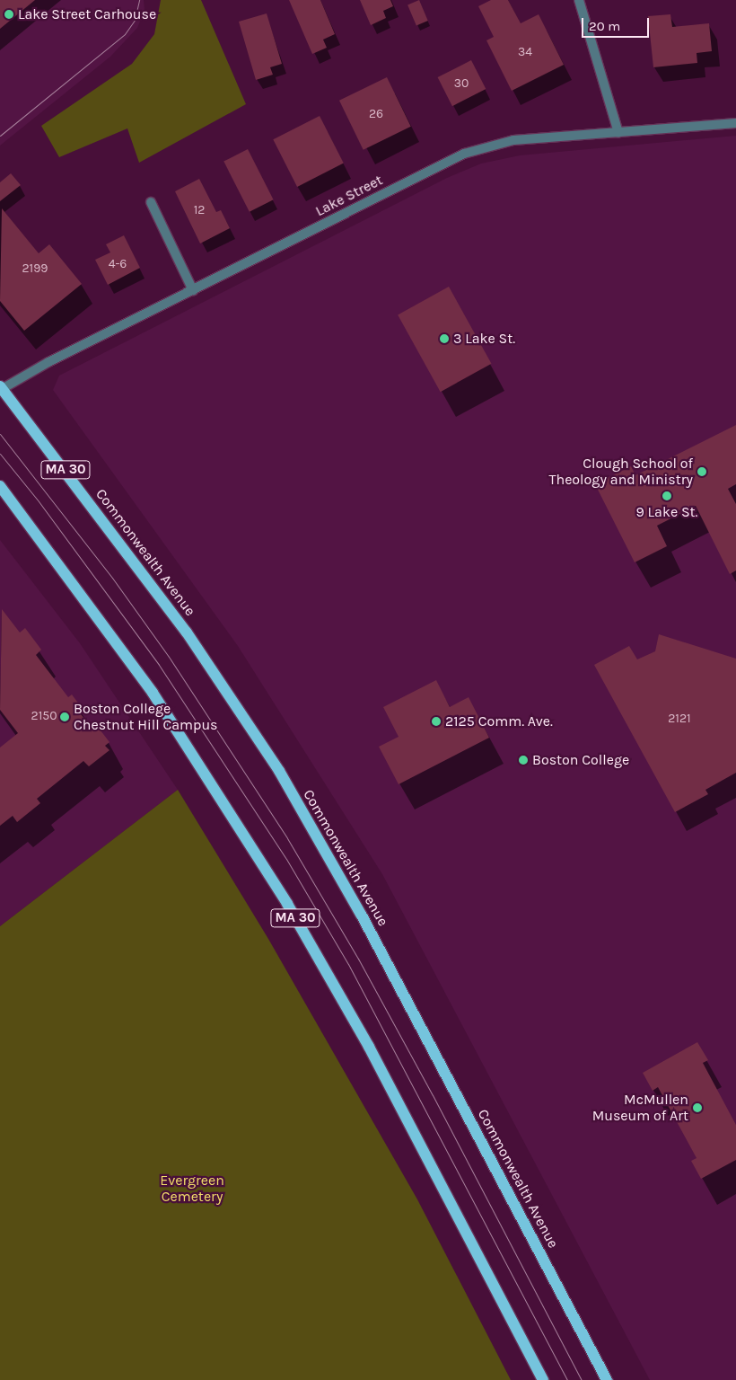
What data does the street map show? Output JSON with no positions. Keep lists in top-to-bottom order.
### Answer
{
  "streets": {
    "main road": ["MA 30", "Commonwealth Avenue"],
    "street": ["Lake Street"]
  },
  "crossings": [
    ["Lake Street", "Commonwealth Avenue"]
  ],
  "parks": ["Evergreen Cemetery"],
  "places": [
    "Lake Street Carhouse",
    "3 Lake St.",
    "Clough School of Theology and Ministry",
    "9 Lake St.",
    "Boston College Chestnut Hill Campus",
    "2125 Comm. Ave.",
    "Boston College",
    "McMullen Museum of Art"
  ],
  "house_numbers": [
    "34",
    "30",
    "26",
    "12",
    "4-6",
    "2199",
    "2150",
    "2121"
  ],
  "scale_bar": "20 m"
}
